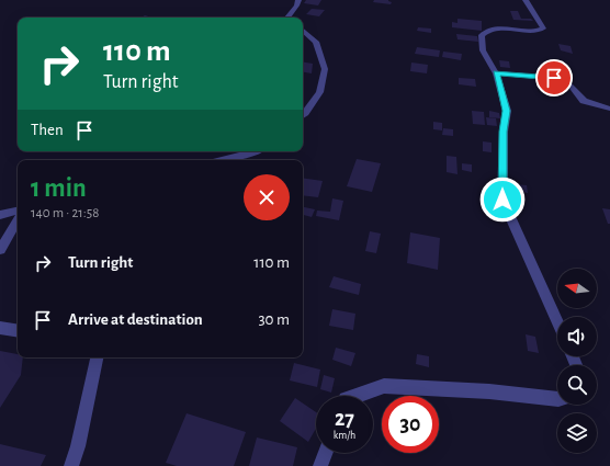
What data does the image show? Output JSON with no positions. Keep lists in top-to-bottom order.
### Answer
{
  "north": "left",
  "page": {
    "turn": ["110 m", "Turn right"],
    "then": "Then",
    "heading": ["1 min", "140 m · 21:58"],
    "list": [
      {
        "name": "Turn right",
        "value": "110 m"
      },
      {
        "name": "Arrive at destination",
        "value": "30 m"
      }
    ],
    "speed": "27 km/h",
    "limit": "30"
  }
}
